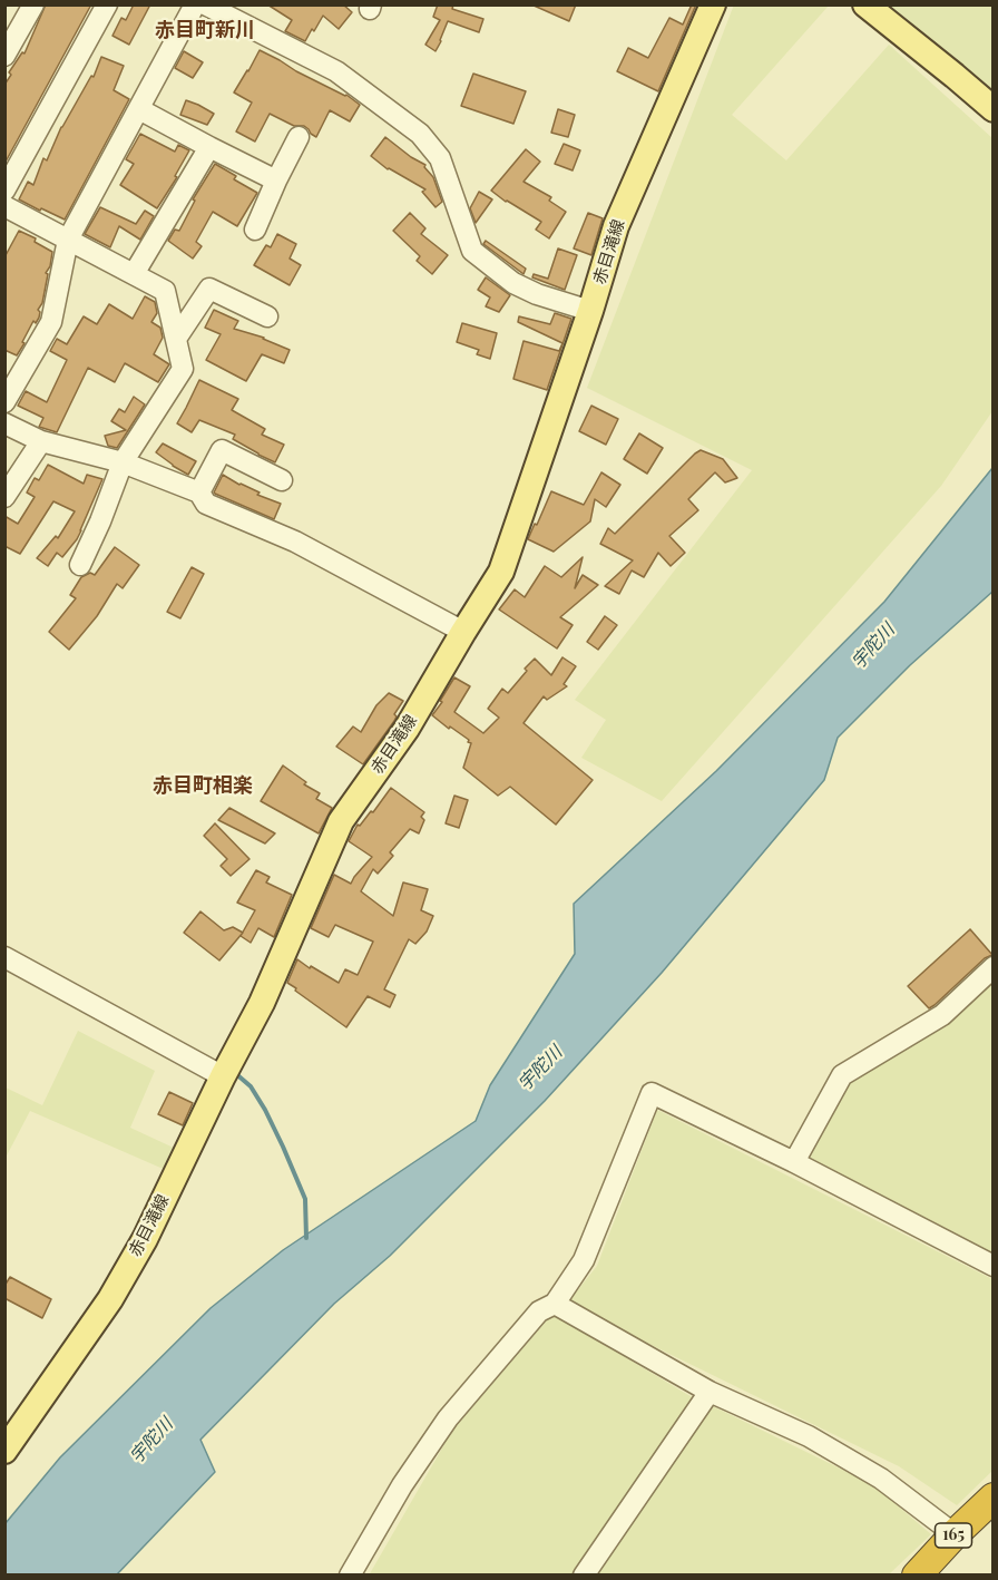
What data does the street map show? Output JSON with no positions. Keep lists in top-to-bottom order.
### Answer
{
  "streets": {
    "highway": ["165"],
    "main road": ["赤目滝線"]
  },
  "districts": ["赤目町新川", "赤目町相楽"],
  "water": ["宇陀川"]
}
